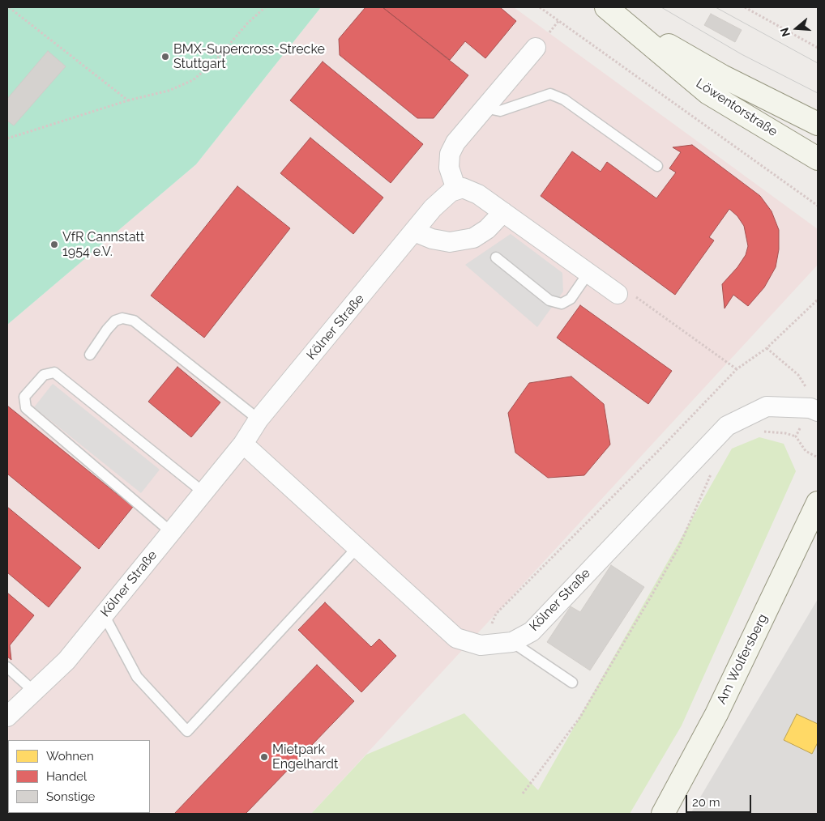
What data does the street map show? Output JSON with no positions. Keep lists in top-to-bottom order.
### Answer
{
  "streets": {
    "main road": ["Löwentorstraße", "Am Wolfersberg"],
    "street": ["Kölner Straße"]
  },
  "places": ["BMX-Supercross-Strecke Stuttgart", "VfR Cannstatt 1954 e.V.", "Mietpark Engelhardt"],
  "legend": ["Wohnen", "Handel", "Sonstige"],
  "scale_bar": "20 m",
  "north": "left"
}
